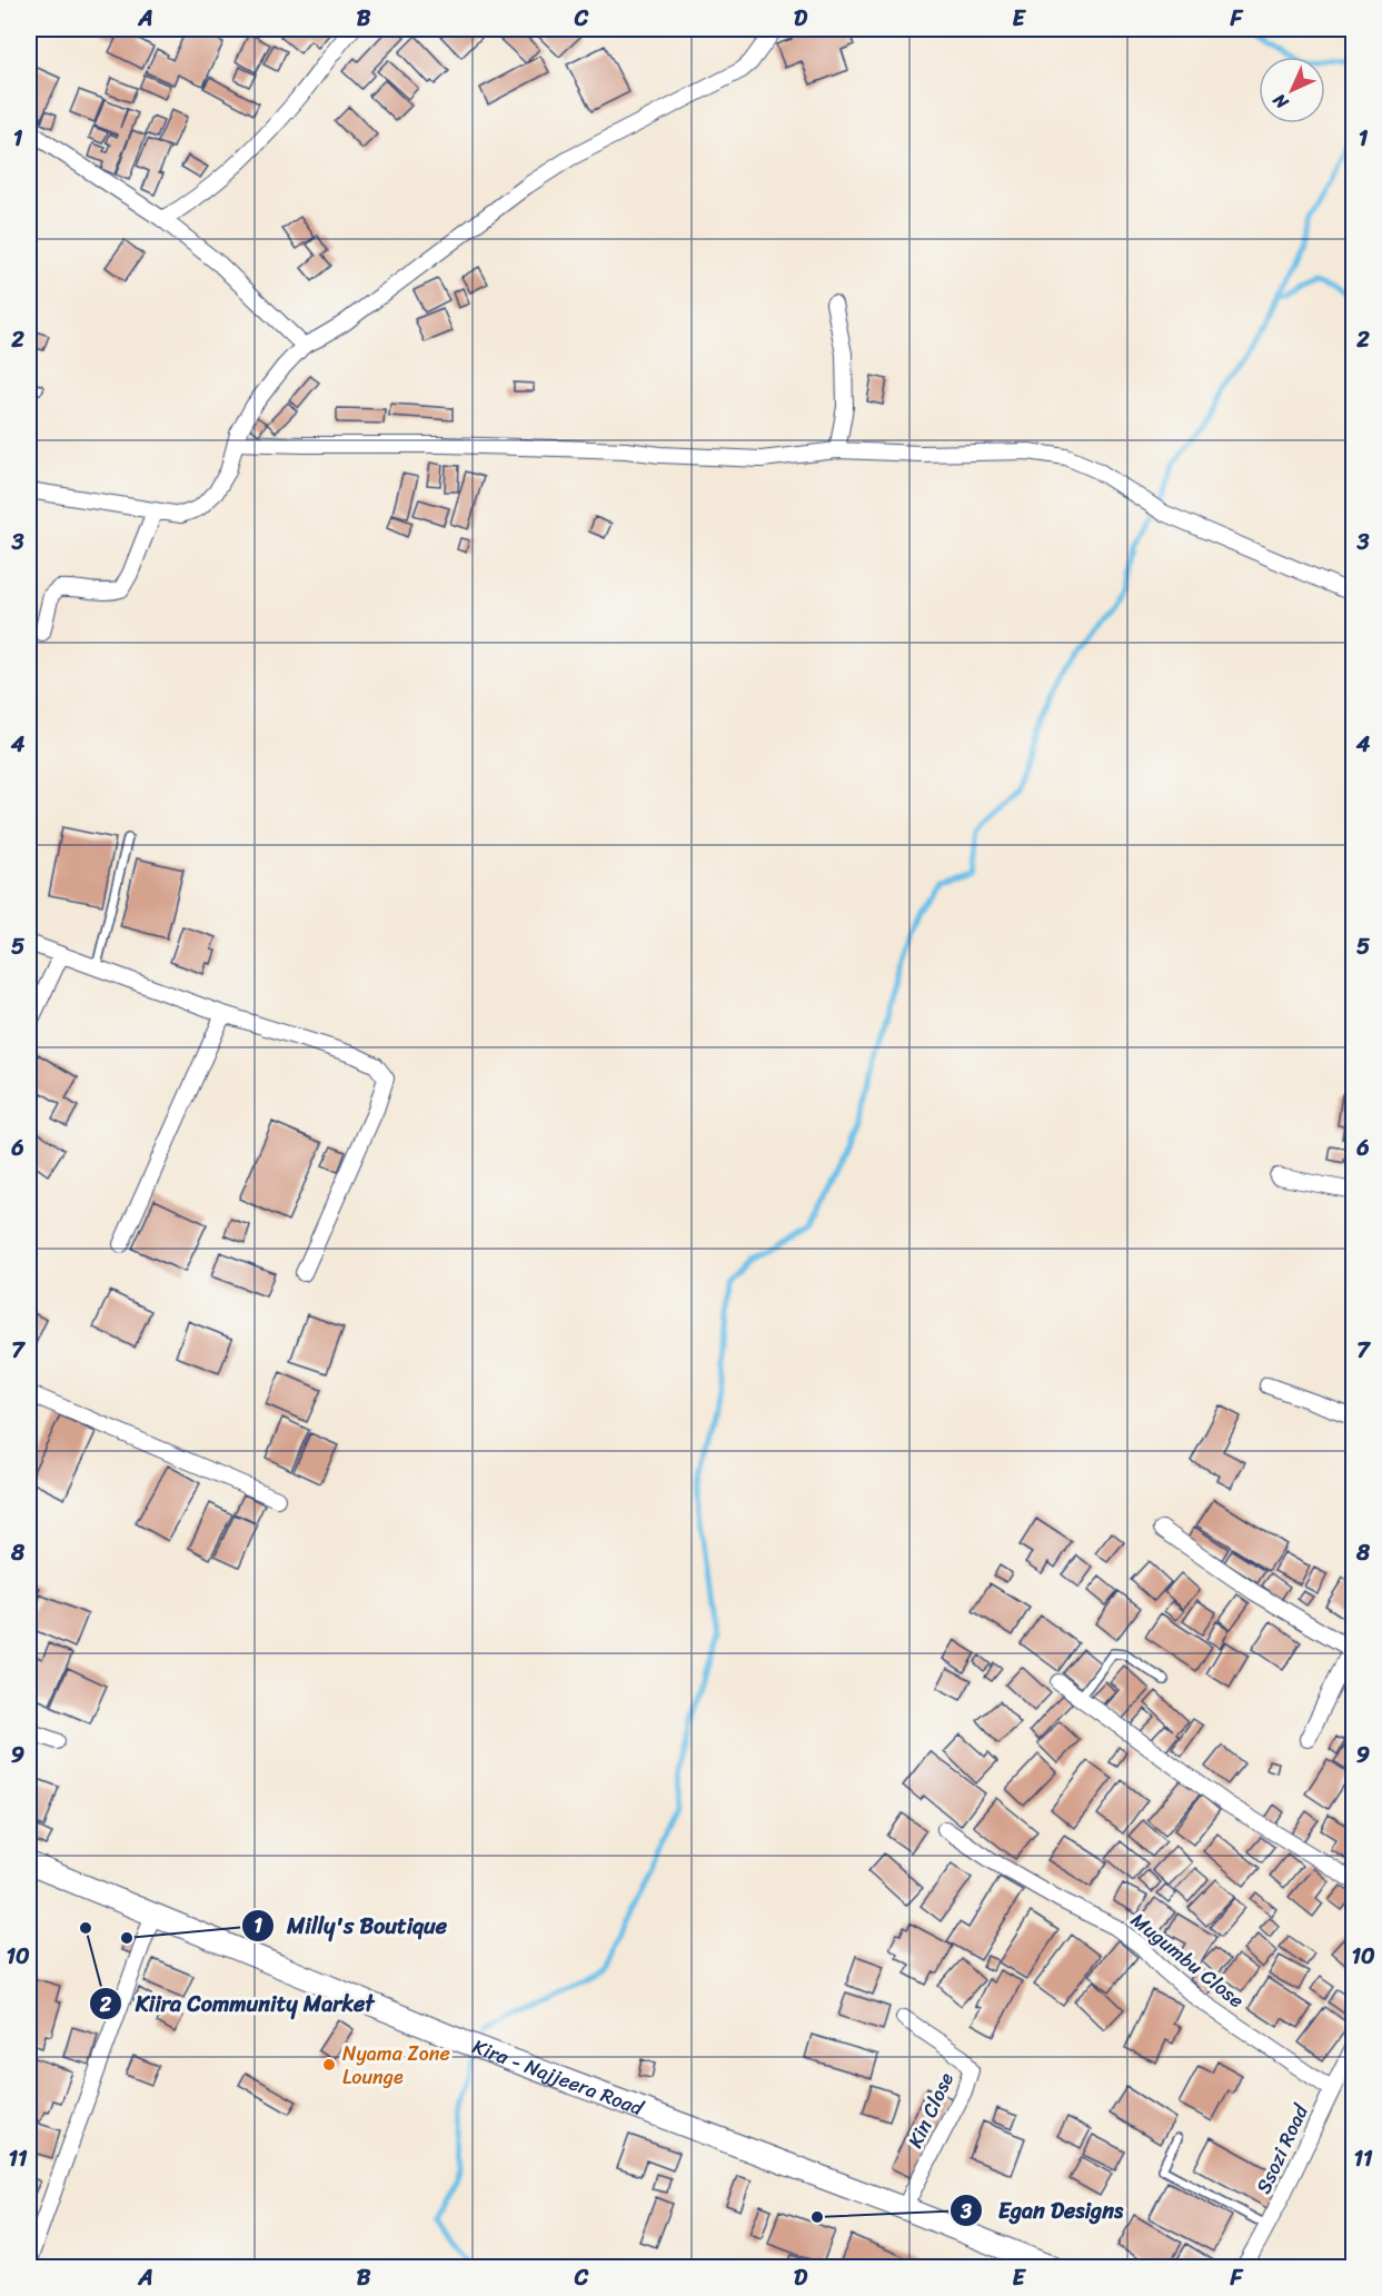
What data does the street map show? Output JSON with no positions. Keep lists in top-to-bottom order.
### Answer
{
  "streets": {
    "main road": ["Kira - Najjeera Road"],
    "street": ["Mugumbu Close", "Kin Close", "Ssozi Road"]
  },
  "crossings": [
    ["Mugumbu Close", "Ssozi Road"],
    ["Kira - Najjeera Road", "Kin Close"]
  ],
  "places": [
    "Kiira Community Market",
    "Milly's Boutique",
    "Nyama Zone Lounge",
    "Egan Designs"
  ],
  "north": "bottom left",
  "grid": {
    "columns": [
      "A",
      "B",
      "C",
      "D",
      "E",
      "F"
    ],
    "rows": [
      "1",
      "2",
      "3",
      "4",
      "5",
      "6",
      "7",
      "8",
      "9",
      "10",
      "11"
    ]
  }
}
